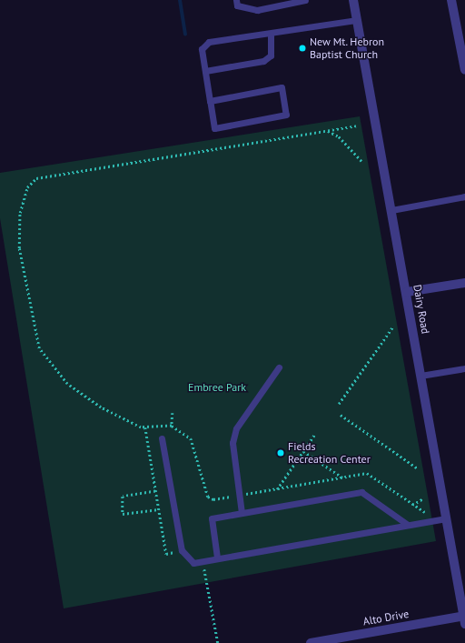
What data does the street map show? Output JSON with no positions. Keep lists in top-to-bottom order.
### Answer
{
  "streets": {
    "street": ["Dairy Road", "Alto Drive"]
  },
  "crossings": [
    ["Dairy Road", "Alto Drive"]
  ],
  "parks": ["Embree Park"],
  "places": ["New Mt. Hebron Baptist Church", "Fields Recreation Center"]
}
